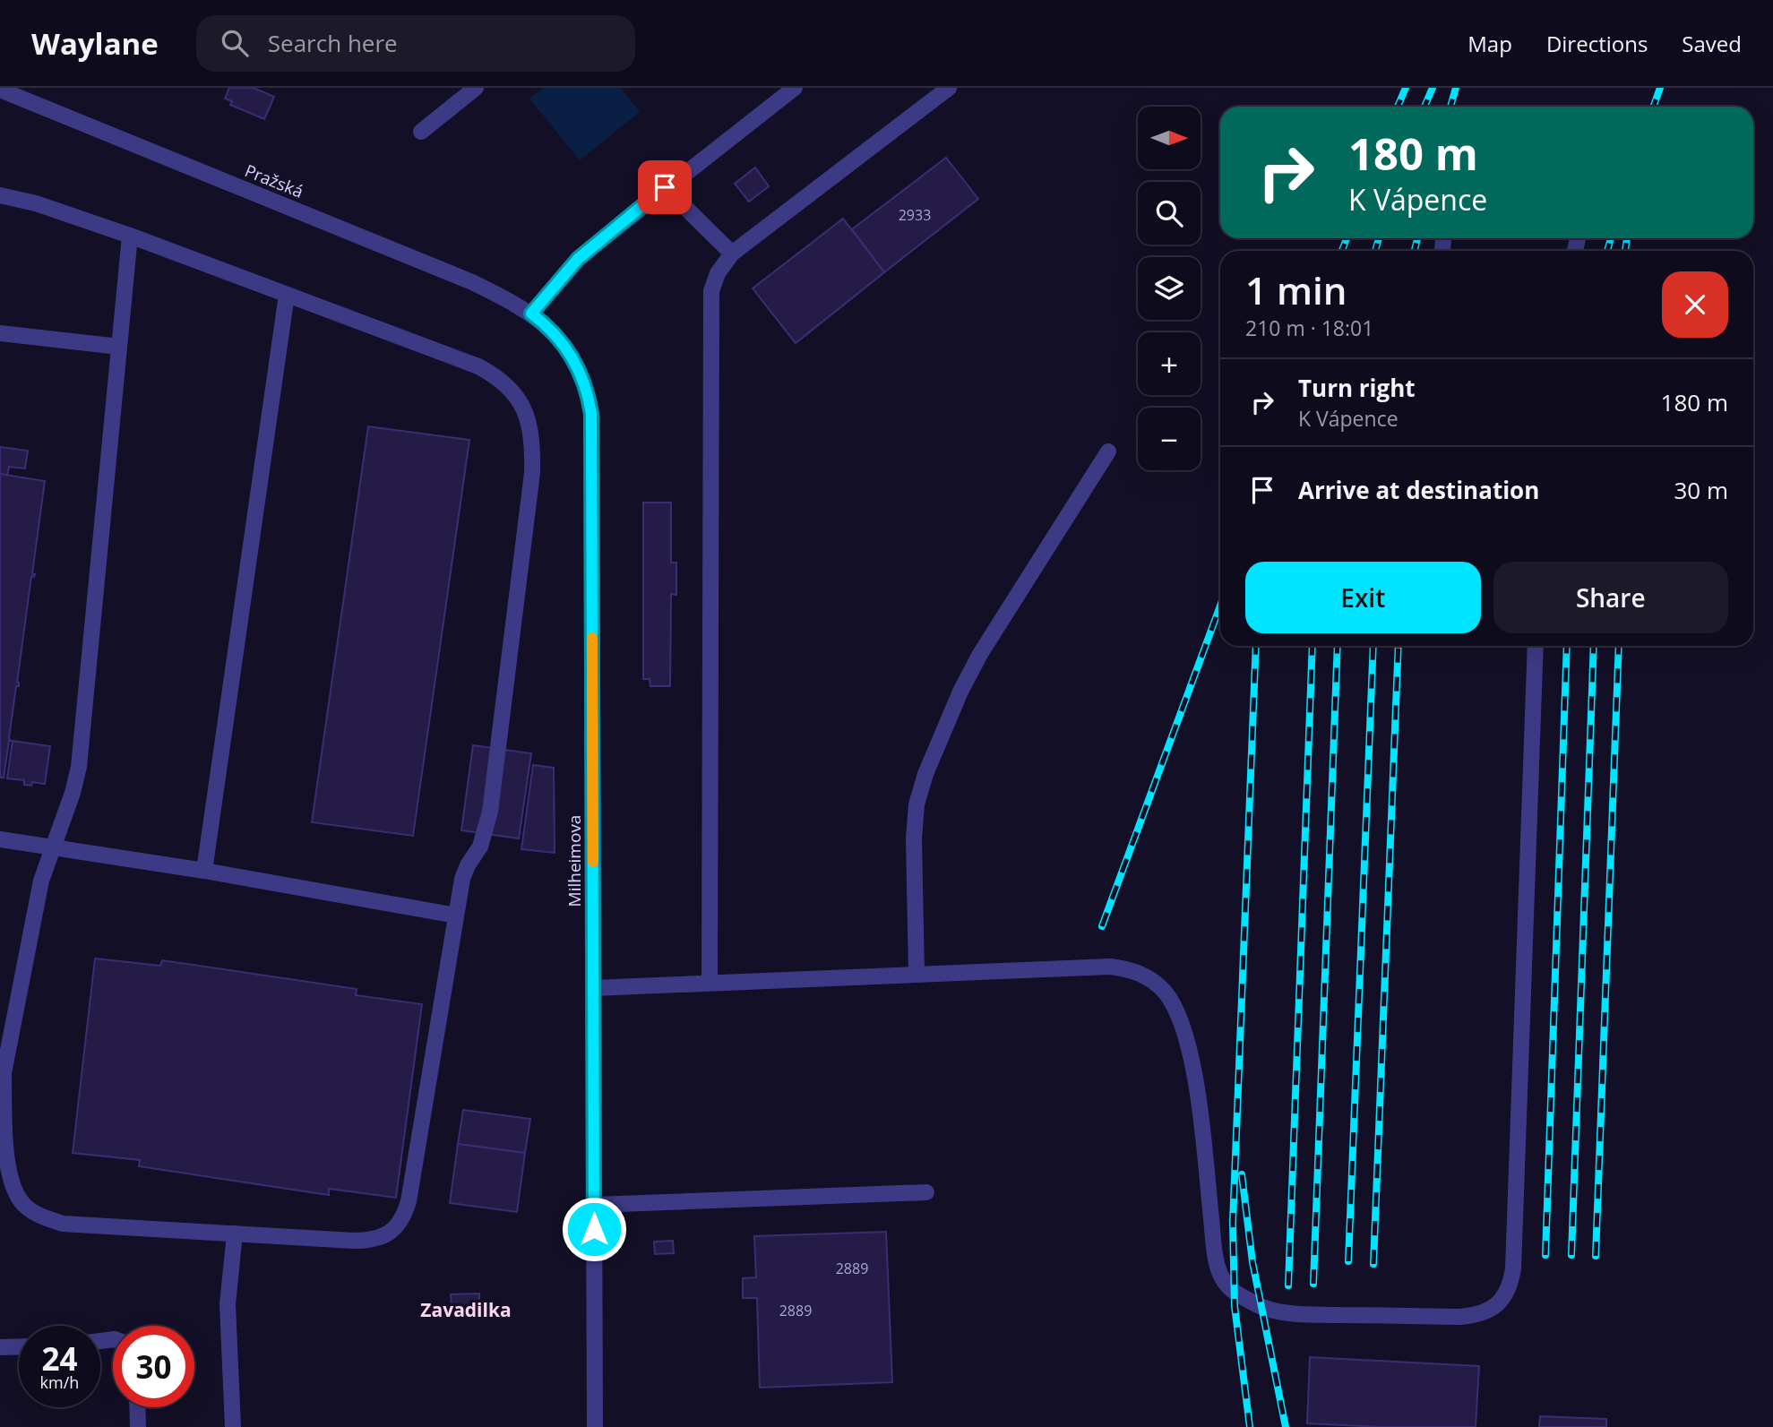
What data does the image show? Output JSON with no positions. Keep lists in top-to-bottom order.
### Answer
{
  "streets": {
    "street": ["Pražská", "Milheimova"]
  },
  "crossings": [
    ["Pražská", "Milheimova"]
  ],
  "districts": ["Zavadilka"],
  "house_numbers": ["2933", "2889", "2889"],
  "north": "right",
  "page": {
    "header": "Waylane",
    "search": "Search here",
    "nav": ["Map", "Directions", "Saved"],
    "map_buttons": ["+", "−"],
    "turn": ["180 m", "K Vápence"],
    "heading": ["1 min", "210 m · 18:01"],
    "list": [
      {
        "name": "Turn right",
        "note": "K Vápence",
        "value": "180 m"
      },
      {
        "name": "Arrive at destination",
        "value": "30 m"
      }
    ],
    "buttons": ["Exit", "Share"],
    "speed": "24 km/h",
    "limit": "30"
  }
}
